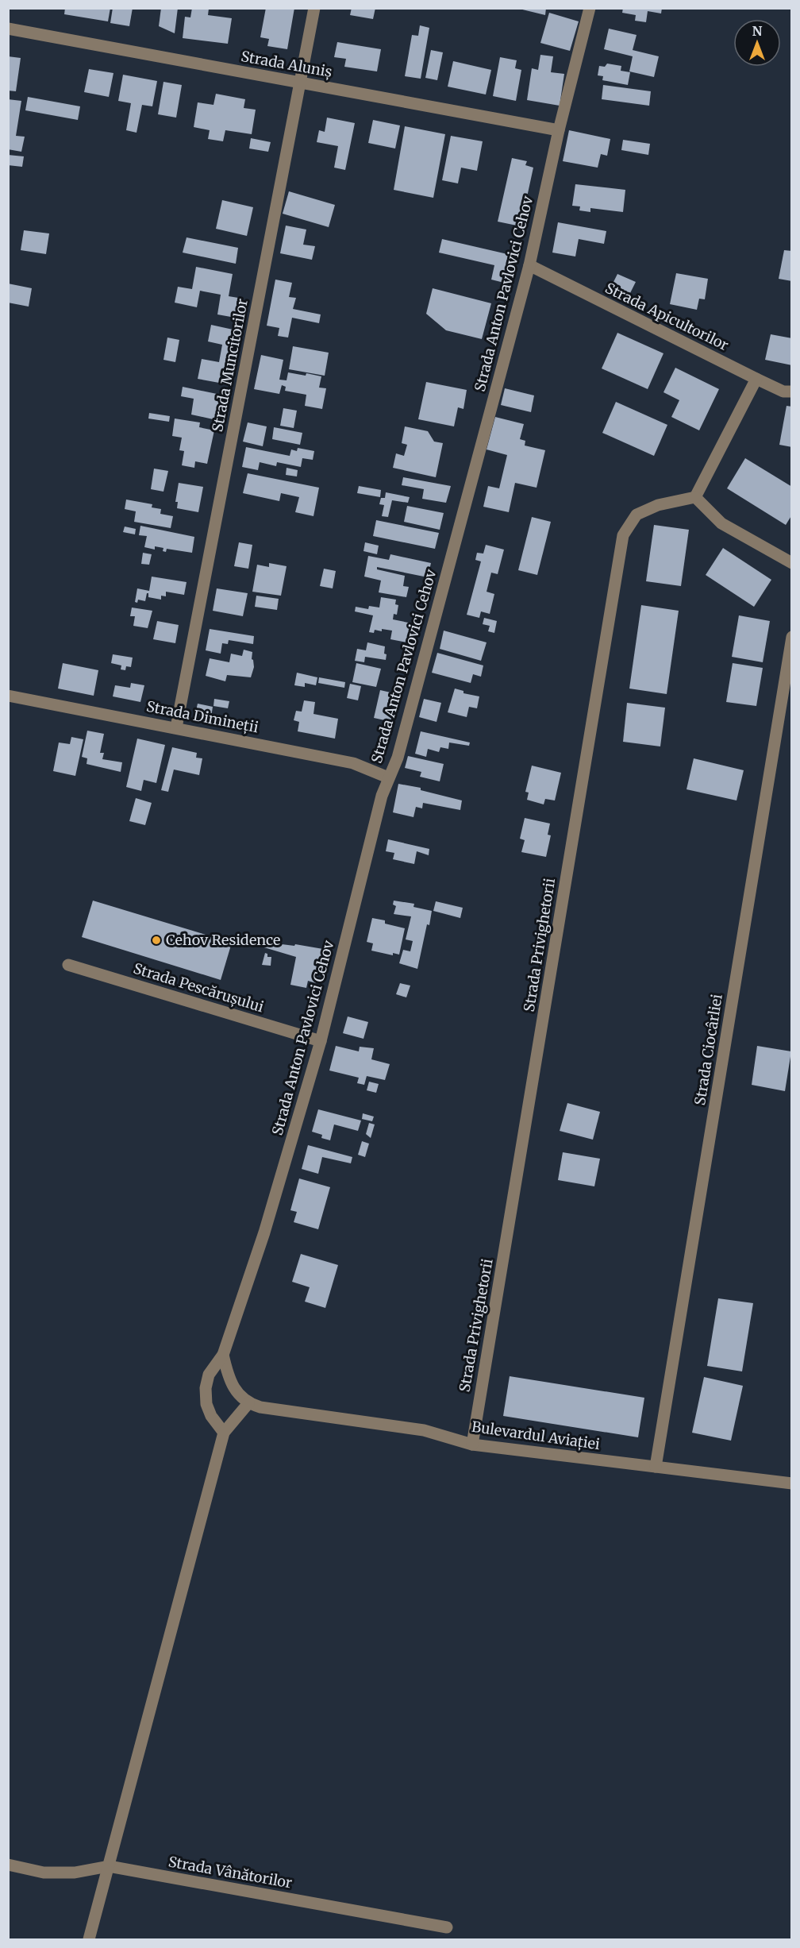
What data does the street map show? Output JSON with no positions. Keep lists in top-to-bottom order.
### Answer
{
  "streets": {
    "street": [
      "Strada Aluniș",
      "Strada Anton Pavlovici Cehov",
      "Strada Apicultorilor",
      "Strada Muncitorilor",
      "Strada Dimineții",
      "Strada Privighetorii",
      "Strada Pescărușului",
      "Strada Ciocârliei",
      "Bulevardul Aviației",
      "Strada Vânătorilor"
    ]
  },
  "crossings": [
    ["Strada Aluniș", "Strada Anton Pavlovici Cehov"],
    ["Strada Aluniș", "Strada Muncitorilor"],
    ["Strada Anton Pavlovici Cehov", "Strada Apicultorilor"],
    ["Strada Anton Pavlovici Cehov", "Strada Dimineții"],
    ["Strada Anton Pavlovici Cehov", "Strada Pescărușului"],
    ["Strada Muncitorilor", "Strada Dimineții"],
    ["Strada Privighetorii", "Bulevardul Aviației"],
    ["Strada Ciocârliei", "Bulevardul Aviației"]
  ],
  "places": ["Cehov Residence"],
  "north": "top"
}
